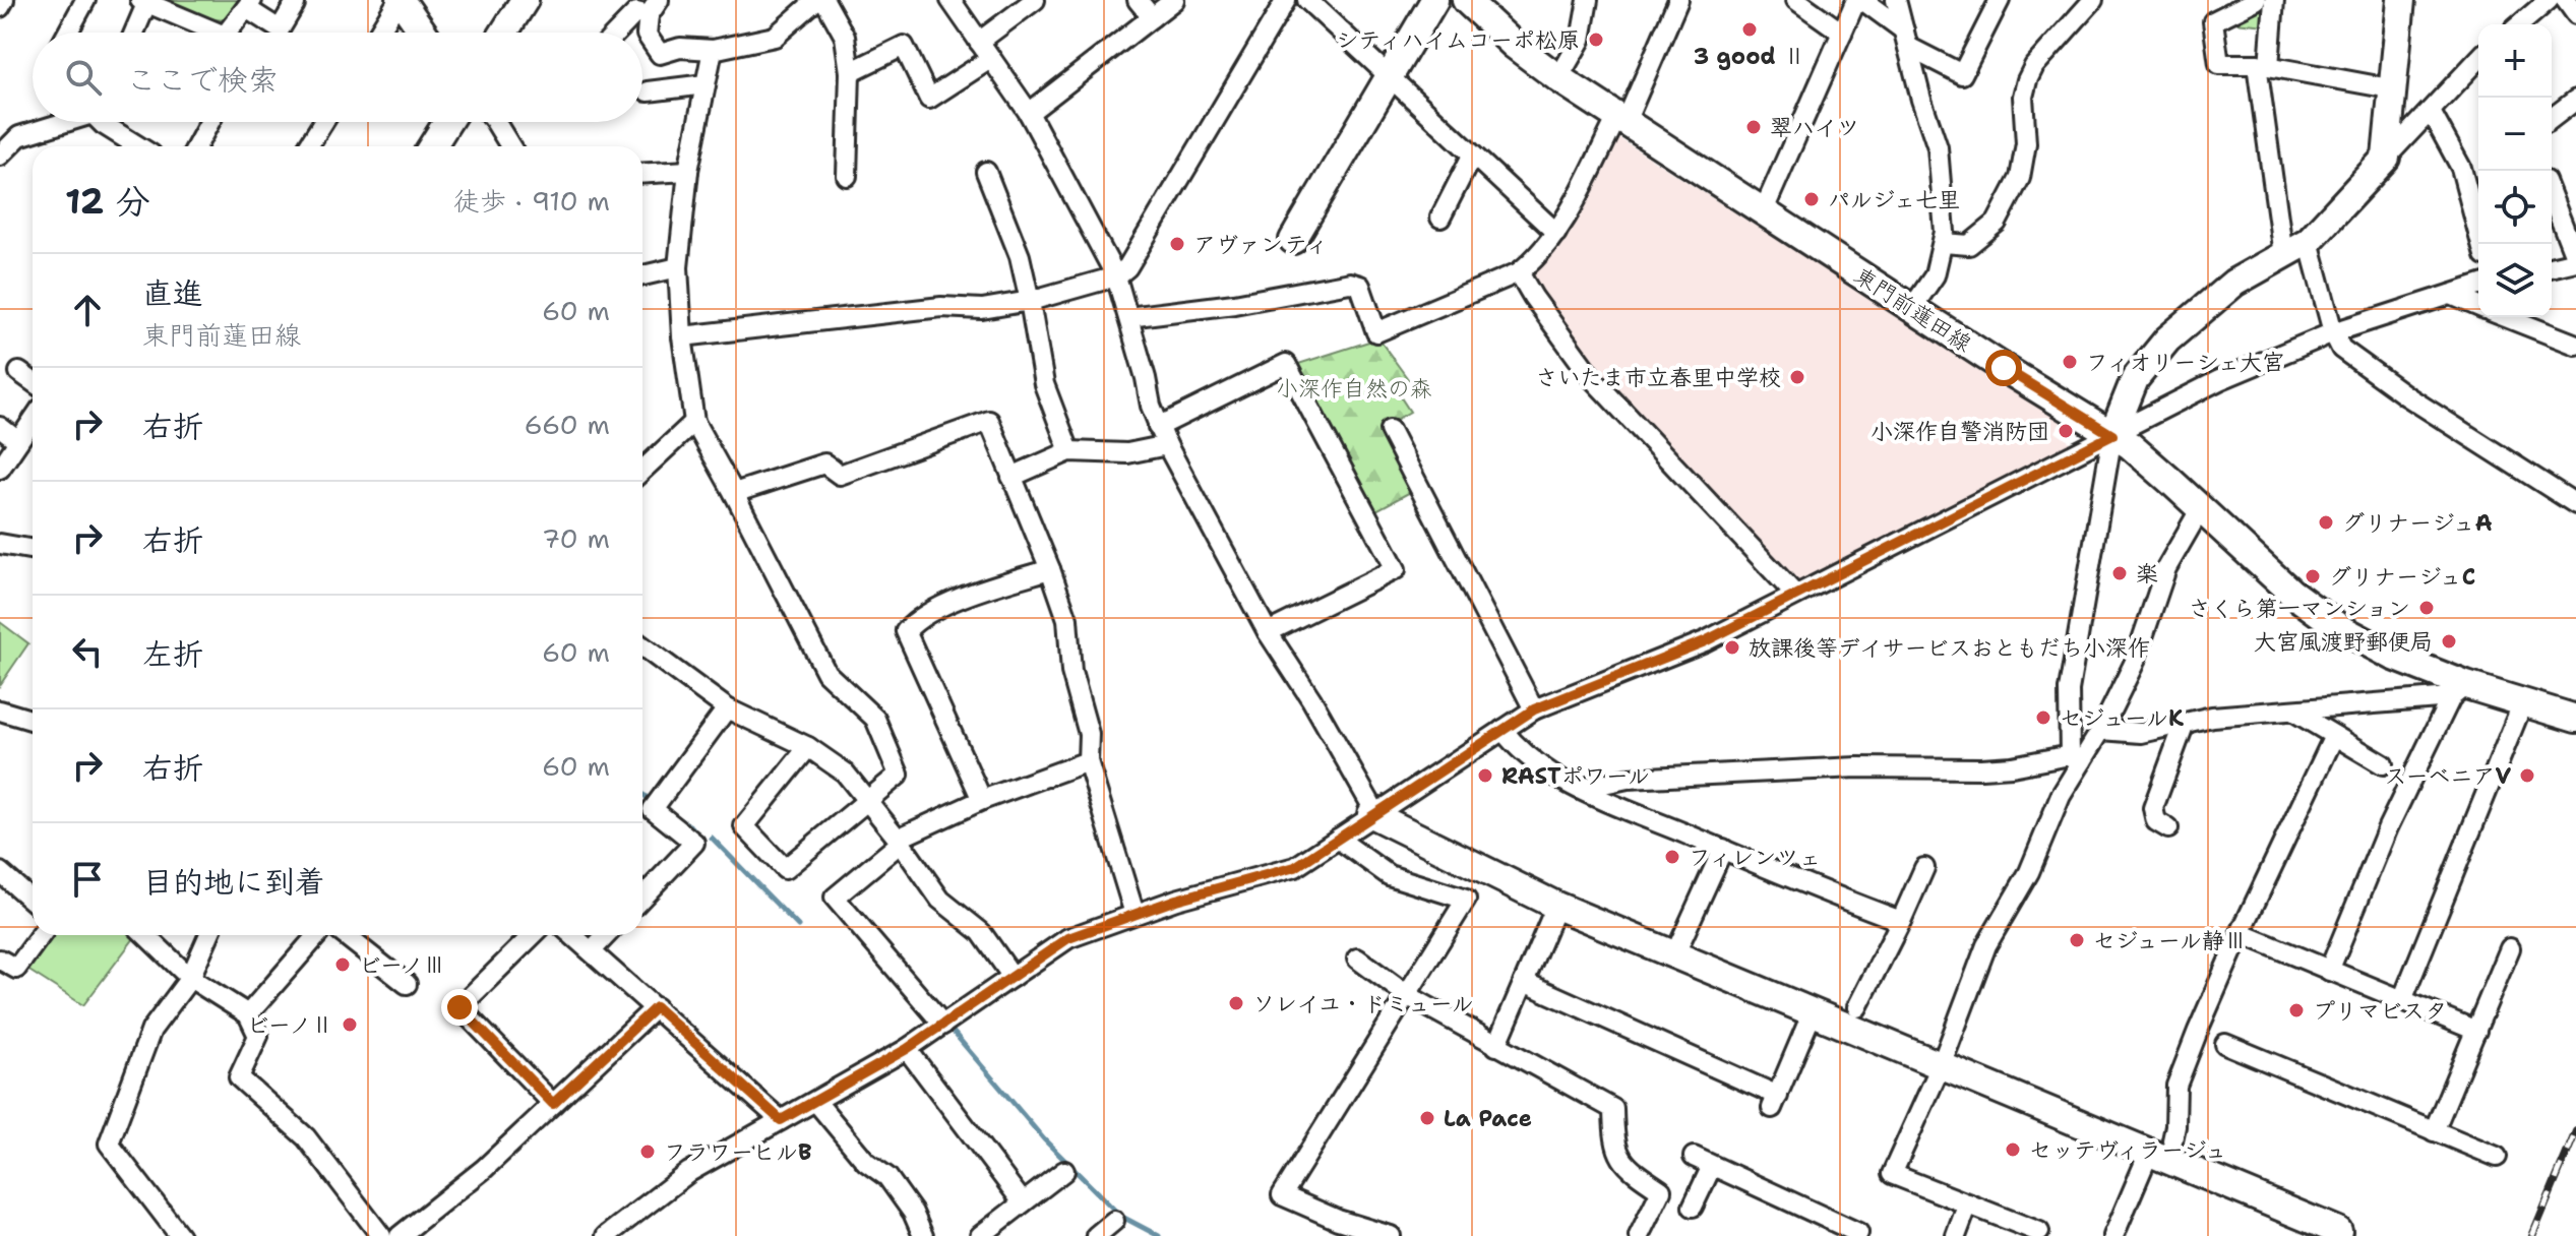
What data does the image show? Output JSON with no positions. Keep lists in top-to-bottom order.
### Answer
{
  "streets": {
    "street": ["東門前蓮田線"]
  },
  "parks": ["小深作自然の森"],
  "places": [
    "3 good Ⅱ",
    "シティハイムコーポ松原",
    "翠ハイツ",
    "パルジェ七里",
    "アヴァンティ",
    "フィオリーシェ大宮",
    "さいたま市立春里中学校",
    "小深作自警消防団",
    "グリナージュA",
    "楽",
    "グリナージュC",
    "さくら第一マンション",
    "大宮風渡野郵便局",
    "放課後等デイサービスおともだち小深作",
    "セジュールK",
    "RASTポワール",
    "スーベニアV",
    "フィレンツェ",
    "セジュール静Ⅲ",
    "ビーノⅢ",
    "ソレイユ・ドミュール",
    "プリマビスタ",
    "ビーノⅡ",
    "La Pace",
    "セッテヴィラージュ",
    "フラワーヒルB"
  ],
  "page": {
    "map_buttons": ["+", "−"],
    "search": "ここで検索",
    "heading": ["12 分", "徒歩 · 910 m"],
    "list": [
      ["直進", "東門前蓮田線", "60 m"],
      ["右折", "660 m"],
      ["右折", "70 m"],
      ["左折", "60 m"],
      ["右折", "60 m"],
      "目的地に到着"
    ]
  }
}
